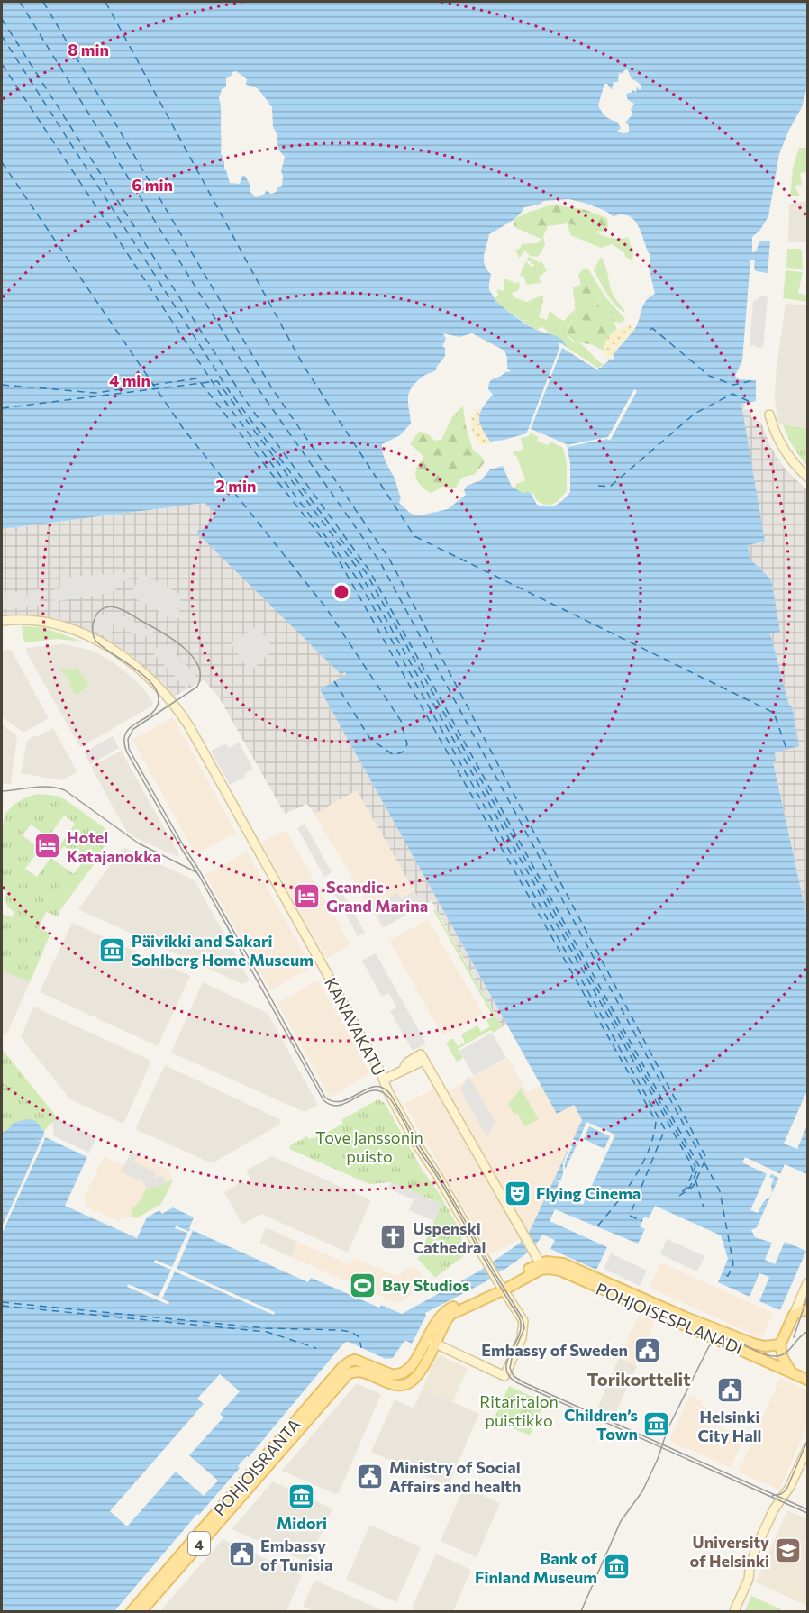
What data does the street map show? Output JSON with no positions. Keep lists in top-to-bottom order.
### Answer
{
  "streets": {
    "main road": [
      "KANAVAKATU",
      "POHJOISESPLANADI",
      "POHJOISRANTA",
      "4"
    ]
  },
  "districts": ["Torikorttelit"],
  "parks": ["Tove Janssonin puisto", "Ritaritalon puistikko"],
  "places": {
    "hotel": ["Hotel Katajanokka", "Scandic Grand Marina"],
    "museum": [
      "Päivikki and Sakari Sohlberg Home Museum",
      "Children’s Town",
      "Midori",
      "Bank of Finland Museum"
    ],
    "theatre": ["Flying Cinema"],
    "church": ["Uspenski Cathedral"],
    "sports": ["Bay Studios"],
    "public building": [
      "Embassy of Sweden",
      "Helsinki City Hall",
      "Ministry of Social Affairs and health",
      "Embassy of Tunisia"
    ],
    "school or university": ["University of Helsinki"]
  },
  "rings": [
    "8 min",
    "6 min",
    "4 min",
    "2 min"
  ]
}
